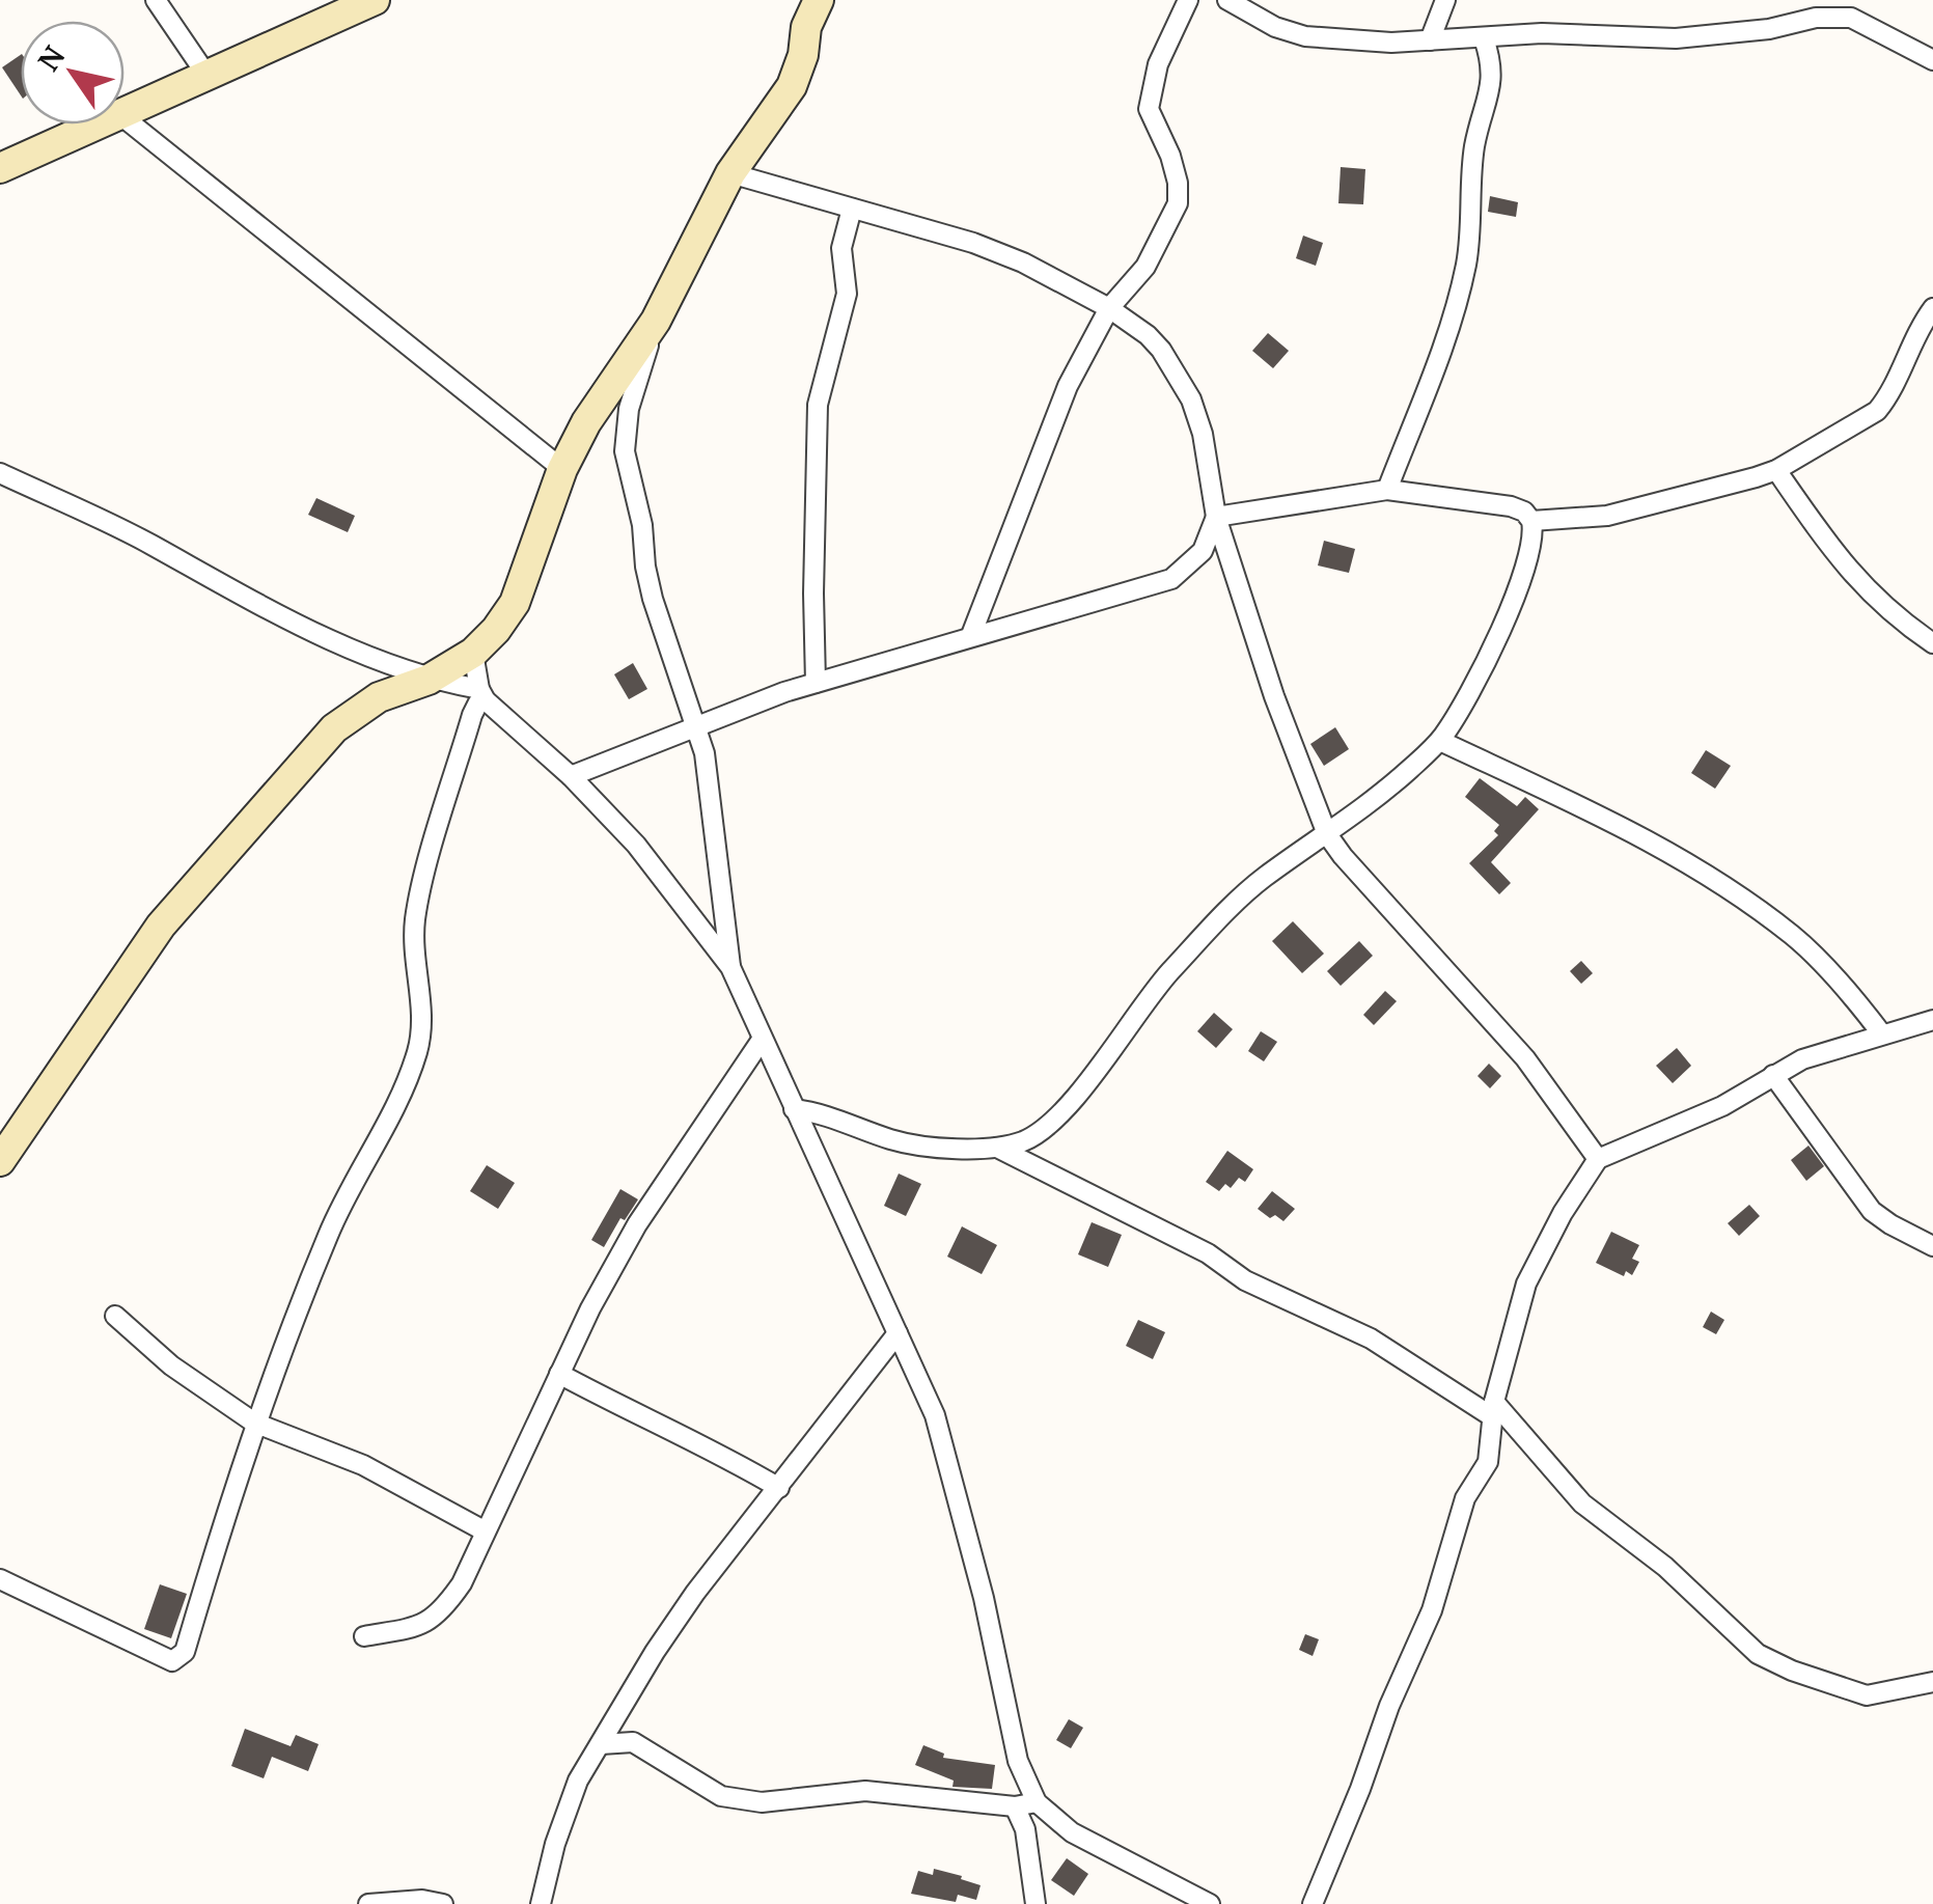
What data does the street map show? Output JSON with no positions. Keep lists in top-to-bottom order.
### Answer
{
  "north": "top left"
}
